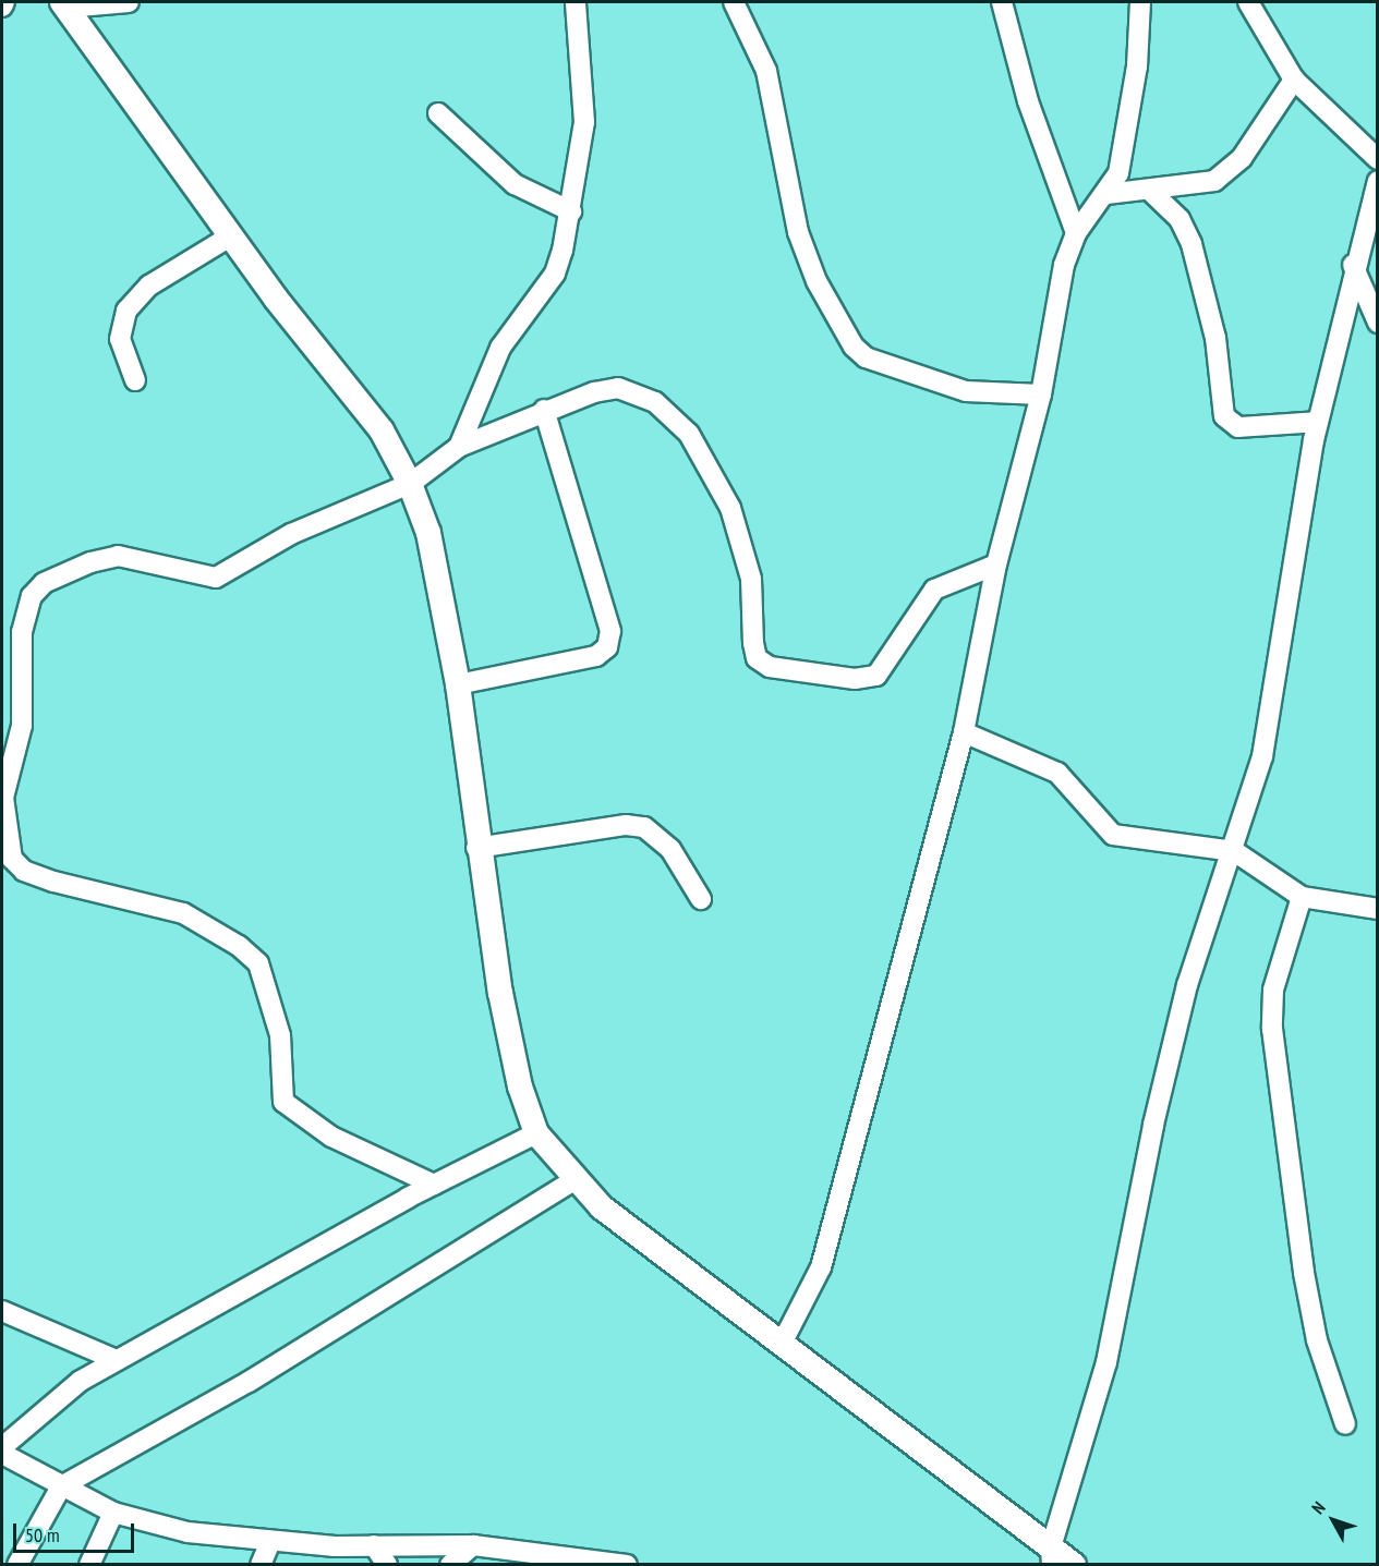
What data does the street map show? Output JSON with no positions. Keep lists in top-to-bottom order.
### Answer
{
  "scale_bar": "50 m",
  "north": "top left"
}
